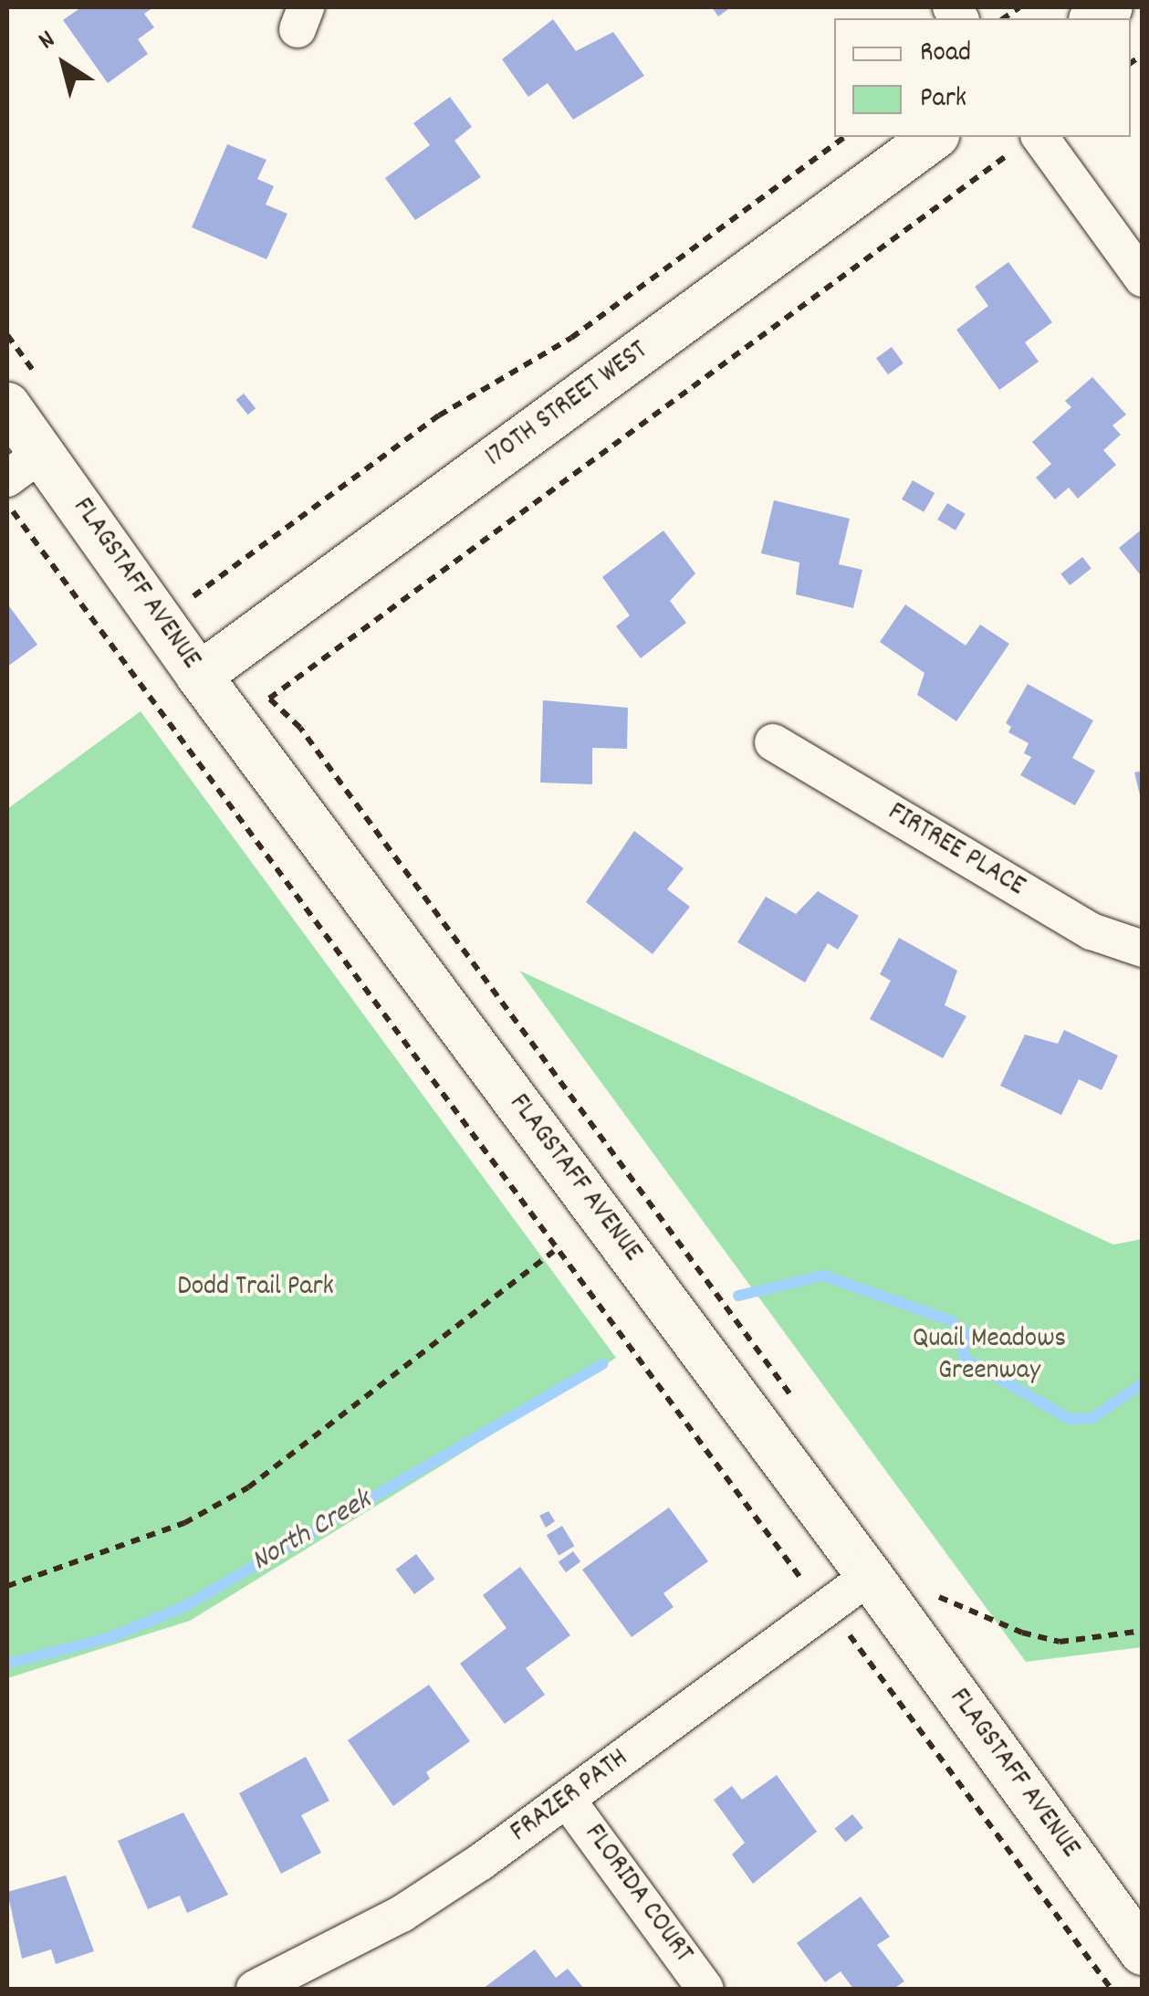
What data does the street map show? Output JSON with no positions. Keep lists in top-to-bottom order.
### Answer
{
  "streets": {
    "street": [
      "170TH STREET WEST",
      "FLAGSTAFF AVENUE",
      "FIRTREE PLACE",
      "FRAZER PATH",
      "FLORIDA COURT"
    ]
  },
  "crossings": [
    ["170TH STREET WEST", "FLAGSTAFF AVENUE"],
    ["FLAGSTAFF AVENUE", "FRAZER PATH"],
    ["FRAZER PATH", "FLORIDA COURT"]
  ],
  "water": ["North Creek"],
  "parks": ["Dodd Trail Park", "Quail Meadows Greenway"],
  "legend": ["Road", "Park"],
  "north": "top left"
}
